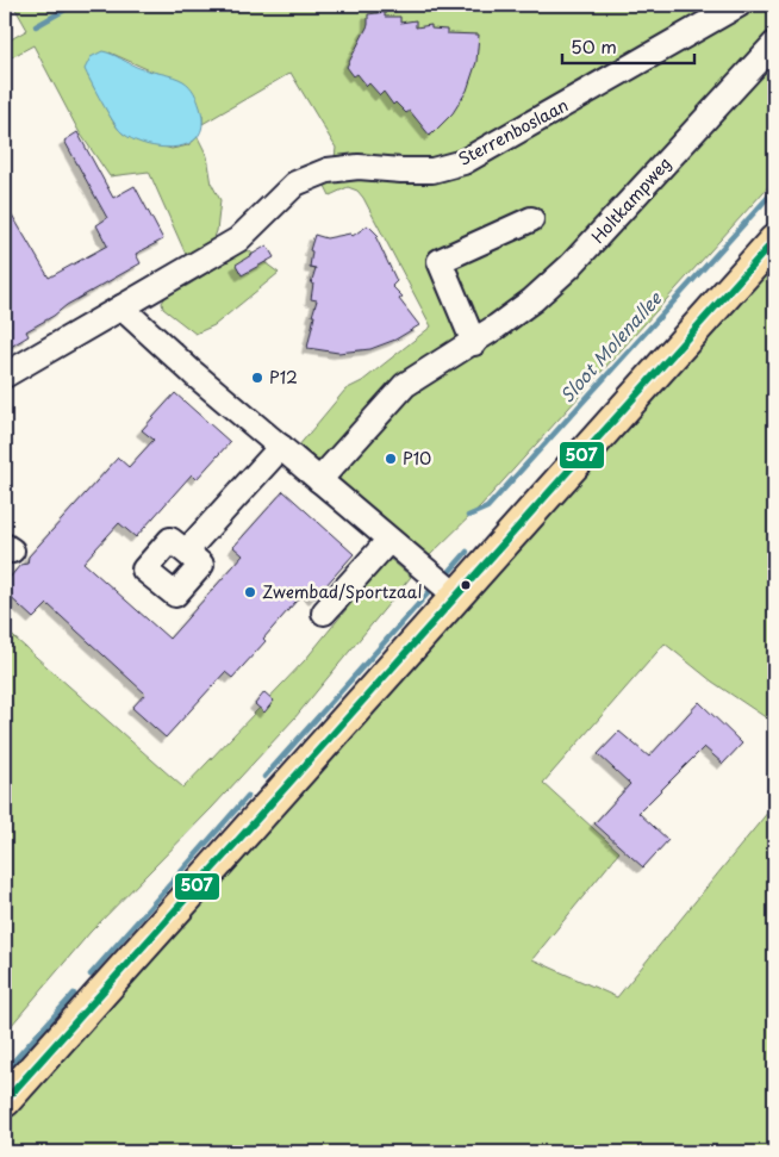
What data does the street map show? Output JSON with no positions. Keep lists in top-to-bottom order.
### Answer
{
  "streets": {
    "street": ["Sterrenboslaan", "Holtkampweg"]
  },
  "water": ["Sloot Molenallee"],
  "places": ["P12", "P10", "Zwembad/Sportzaal"],
  "lines": ["transit line 507"],
  "scale_bar": "50 m"
}
